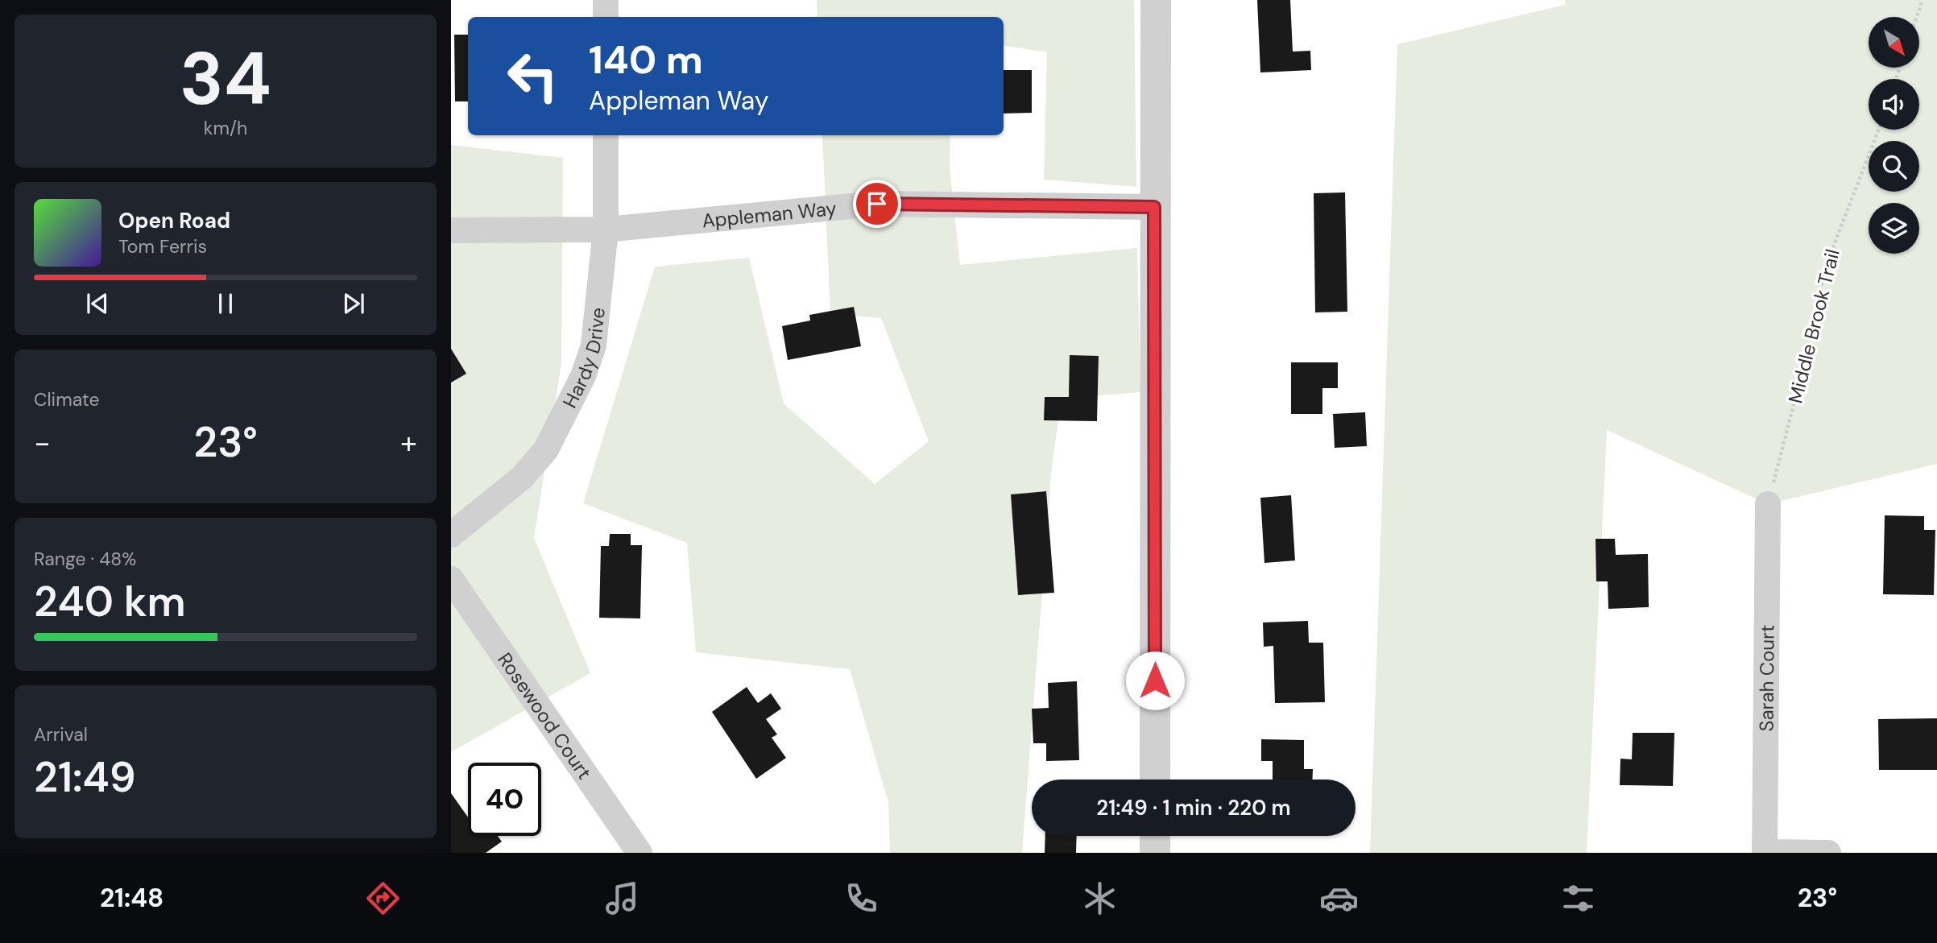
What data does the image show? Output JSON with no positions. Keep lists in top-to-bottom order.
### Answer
{
  "streets": {
    "street": [
      "Appleman Way",
      "Hardy Drive",
      "Sarah Court",
      "Rosewood Court"
    ],
    "path": ["Middle Brook Trail"]
  },
  "crossings": [
    ["Appleman Way", "Hardy Drive"],
    ["Middle Brook Trail", "Sarah Court"]
  ],
  "north": "bottom right",
  "page": {
    "tile": [
      ["34", "km/h"],
      "Climate",
      ["Range · 48%", "240 km"],
      ["Arrival", "21:49"]
    ],
    "turn": ["140 m", "Appleman Way"],
    "song": ["Open Road", "Tom Ferris"],
    "heat": ["−", "23°", "+"],
    "limit": "40",
    "trip": "21:49 · 1 min · 220 m",
    "tabs": ["21:48", "23°"]
  }
}
